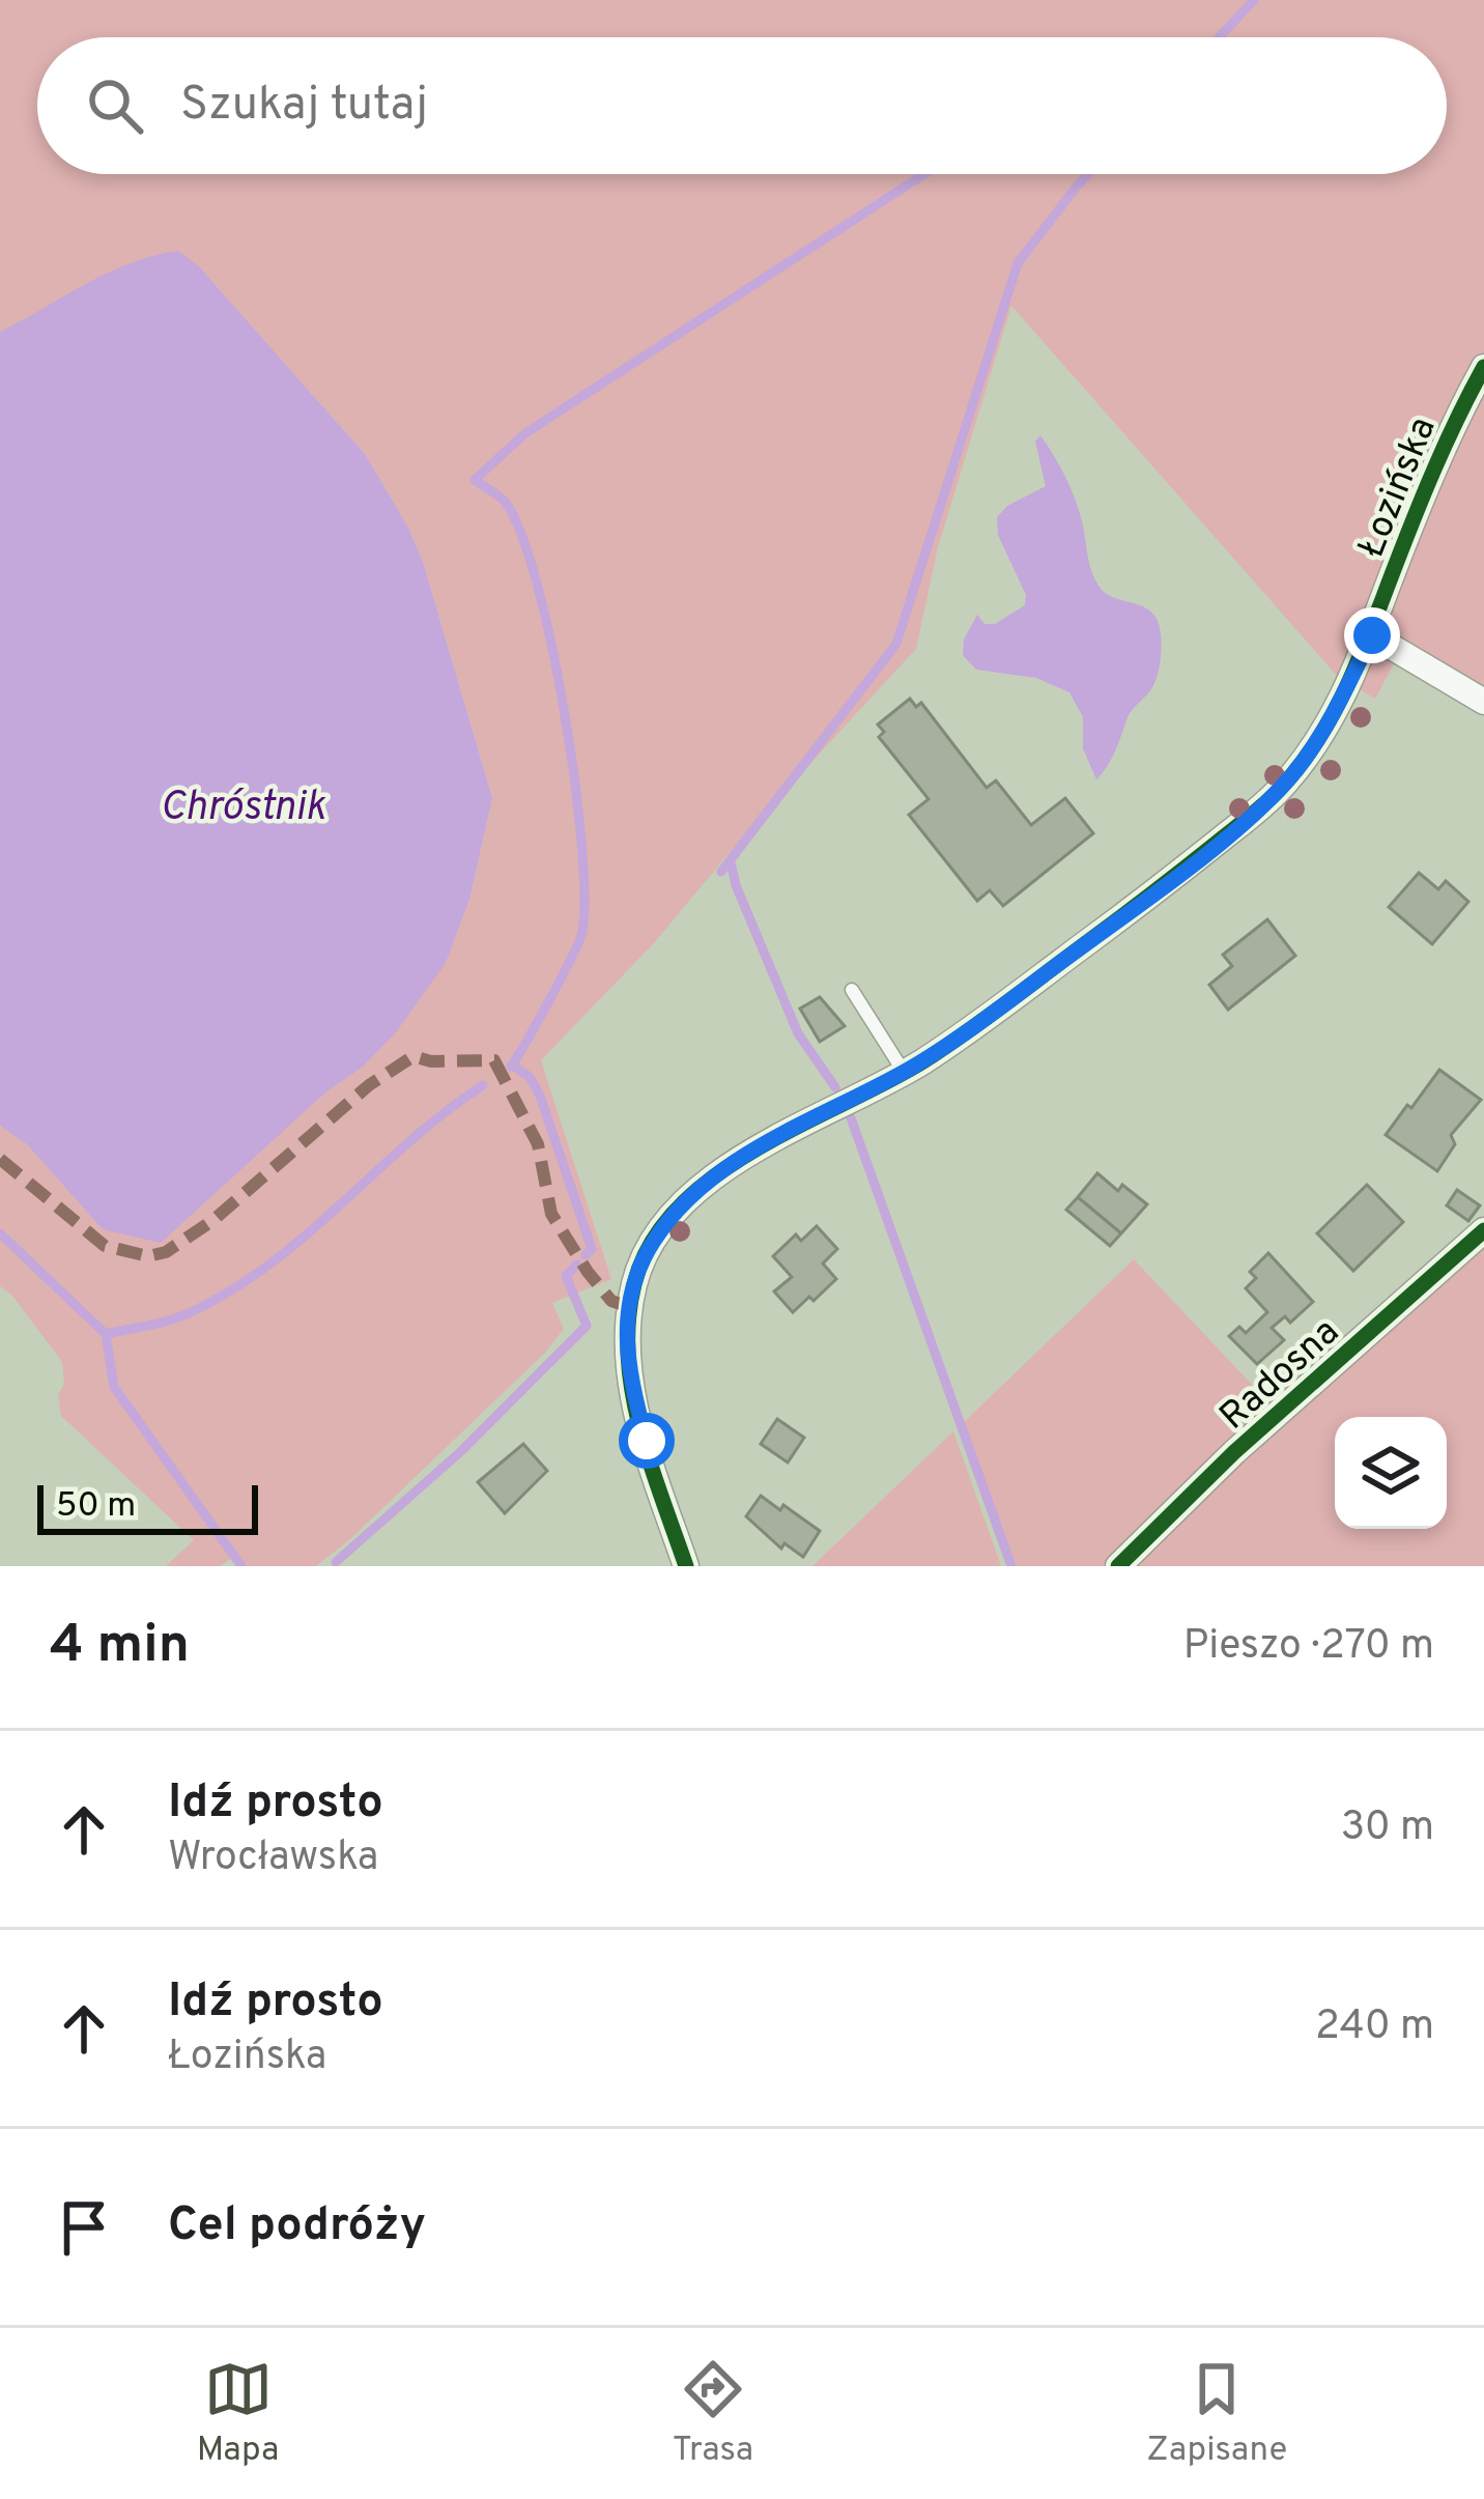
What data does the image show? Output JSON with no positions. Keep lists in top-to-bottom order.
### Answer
{
  "streets": {
    "street": ["Łozińska", "Radosna"]
  },
  "water": ["Chróstnik"],
  "scale_bar": "50 m",
  "page": {
    "search": "Szukaj tutaj",
    "scale": "50 m",
    "heading": ["4 min", "Pieszo · 270 m"],
    "list": [
      ["Idź prosto", "Wrocławska", "30 m"],
      ["Idź prosto", "Łozińska", "240 m"],
      "Cel podróży"
    ],
    "nav": ["Mapa", "Trasa", "Zapisane"]
  }
}
